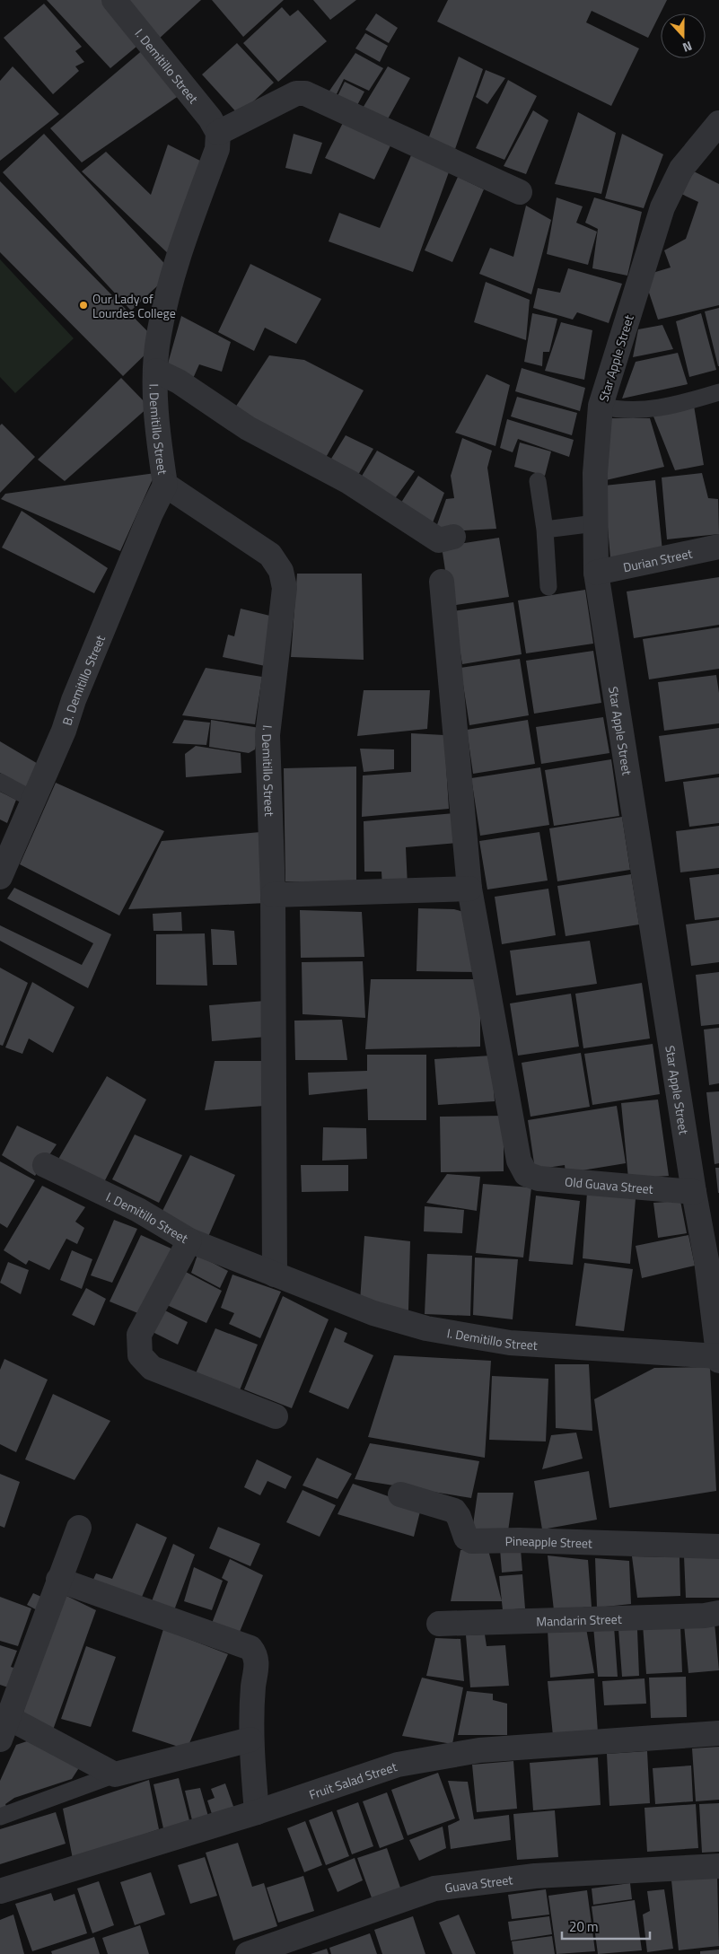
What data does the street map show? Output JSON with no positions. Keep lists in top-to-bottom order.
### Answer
{
  "streets": {
    "street": [
      "I. Demitillo Street",
      "Star Apple Street",
      "Durian Street",
      "B. Demitillo Street",
      "Old Guava Street",
      "Pineapple Street",
      "Mandarin Street",
      "Fruit Salad Street",
      "Guava Street"
    ]
  },
  "crossings": [
    ["I. Demitillo Street", "Star Apple Street"],
    ["I. Demitillo Street", "B. Demitillo Street"],
    ["Star Apple Street", "Durian Street"],
    ["Star Apple Street", "Old Guava Street"]
  ],
  "places": ["Our Lady of Lourdes College"],
  "scale_bar": "20 m",
  "north": "bottom"
}
